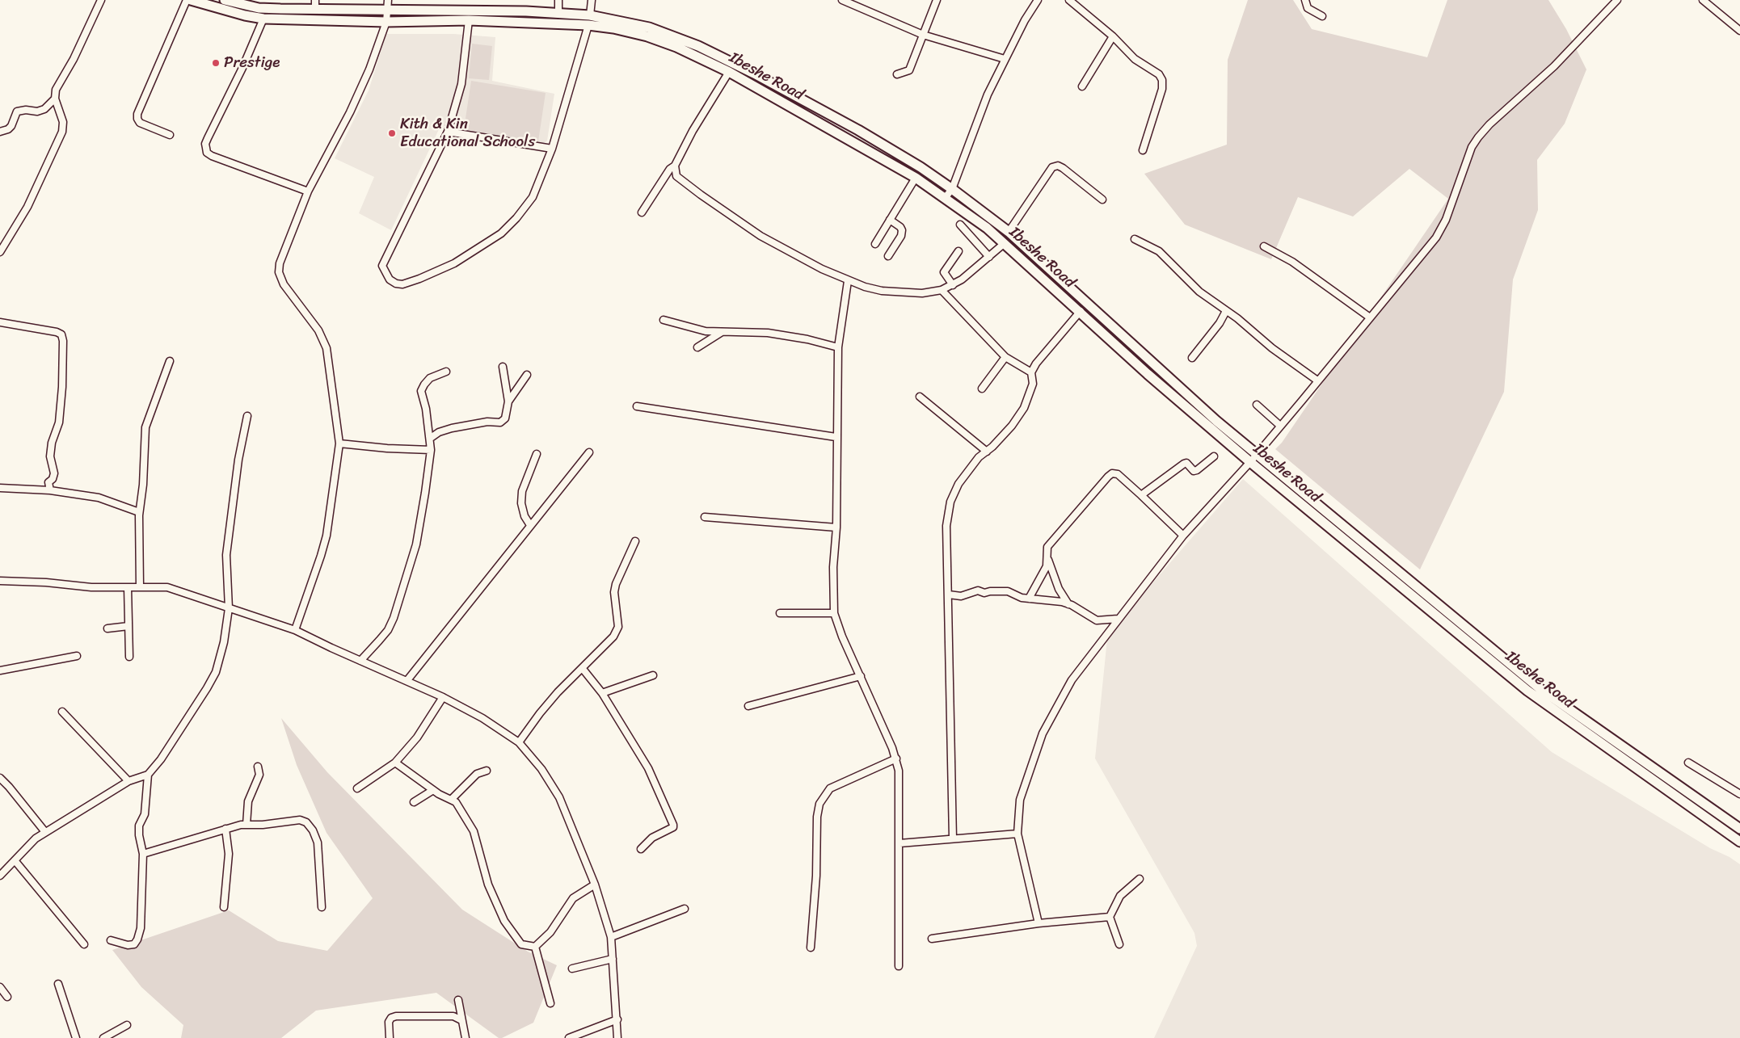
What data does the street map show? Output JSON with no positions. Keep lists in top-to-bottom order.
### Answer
{
  "streets": {
    "main road": ["Ibeshe Road"]
  },
  "places": ["Prestige", "Kith & Kin Educational Schools"]
}
